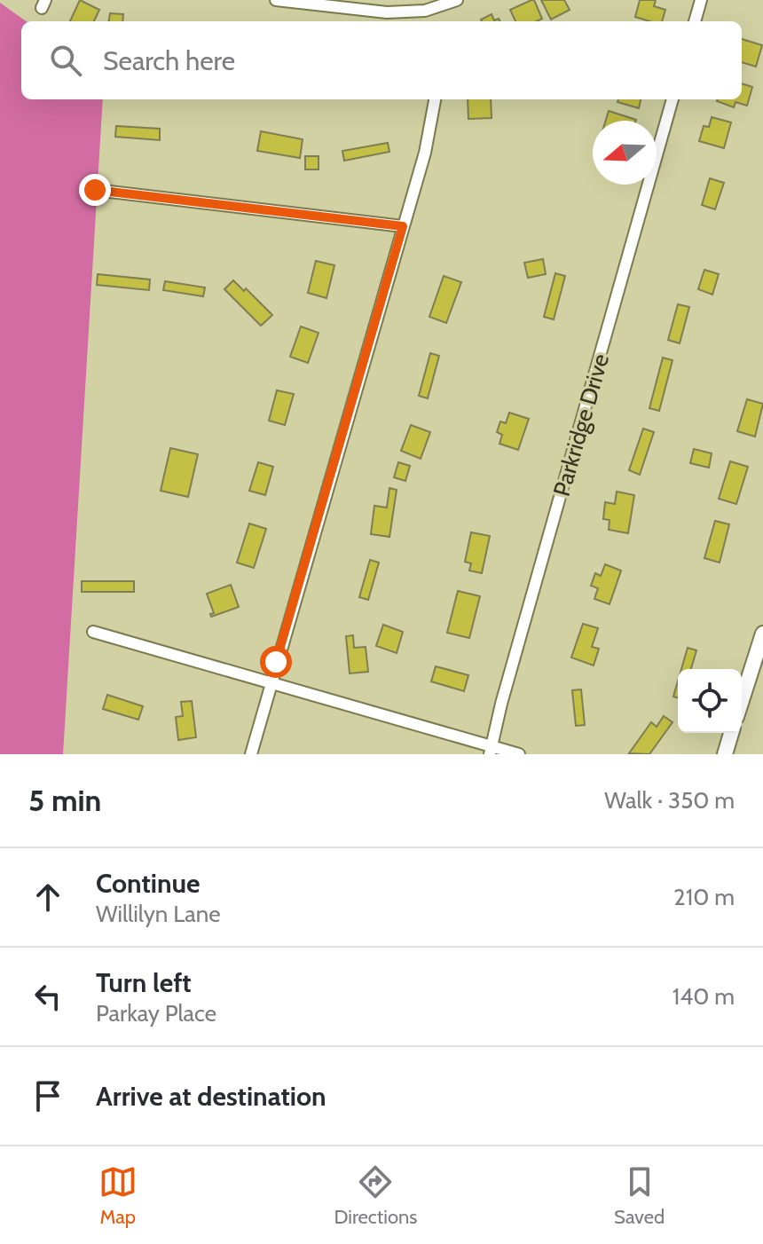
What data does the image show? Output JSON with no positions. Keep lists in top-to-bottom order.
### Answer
{
  "streets": {
    "street": ["Parkridge Drive"]
  },
  "north": "left",
  "page": {
    "search": "Search here",
    "heading": ["5 min", "Walk · 350 m"],
    "list": [
      ["Continue", "Willilyn Lane", "210 m"],
      ["Turn left", "Parkay Place", "140 m"],
      "Arrive at destination"
    ],
    "nav": ["Map", "Directions", "Saved"]
  }
}
